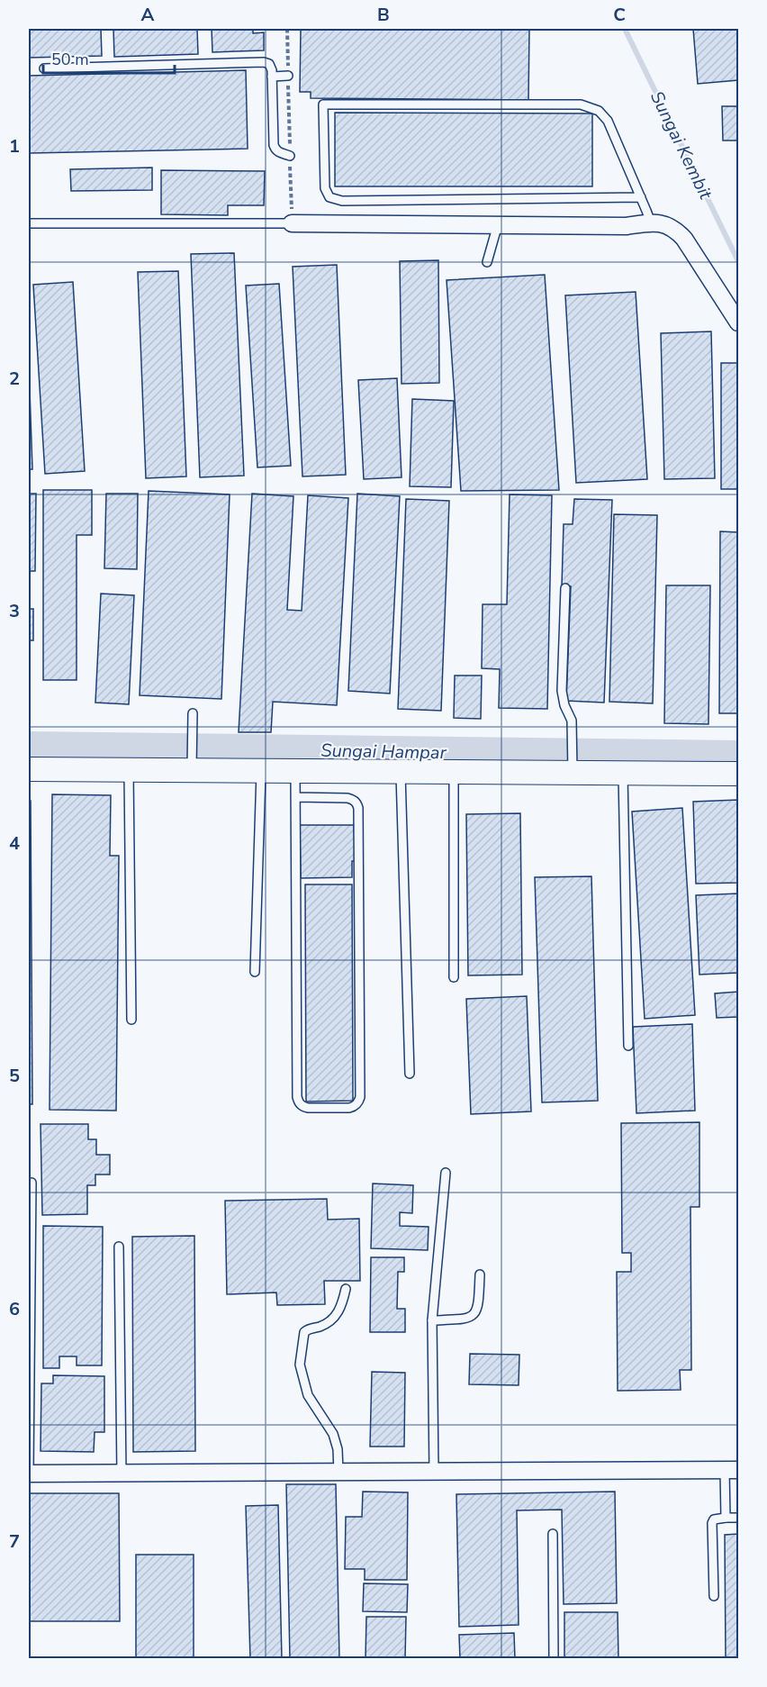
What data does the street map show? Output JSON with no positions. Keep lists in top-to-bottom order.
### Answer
{
  "water": ["Sungai Kembit", "Sungai Hampar"],
  "scale_bar": "50 m",
  "grid": {
    "columns": ["A", "B", "C"],
    "rows": [
      "1",
      "2",
      "3",
      "4",
      "5",
      "6",
      "7"
    ]
  }
}
